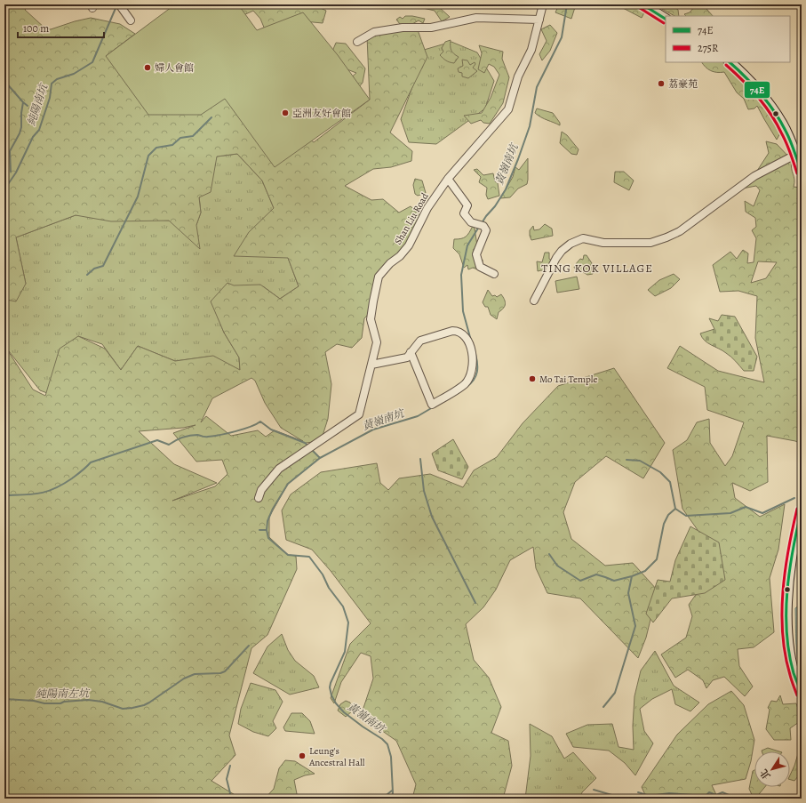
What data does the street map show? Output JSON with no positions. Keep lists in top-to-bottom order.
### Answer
{
  "streets": {
    "street": ["Shan Liu Road"]
  },
  "districts": ["TING KOK VILLAGE"],
  "water": ["純陽南坑", "黃嶺南坑", "純陽南左坑"],
  "places": [
    "婦人會館",
    "荔豪苑",
    "亞洲友好會館",
    "Mo Tai Temple",
    "Leung's Ancestral Hall"
  ],
  "lines": ["transit line 74E", "transit line 275R"],
  "legend": ["74E", "275R"],
  "scale_bar": "100 m",
  "north": "bottom left"
}
